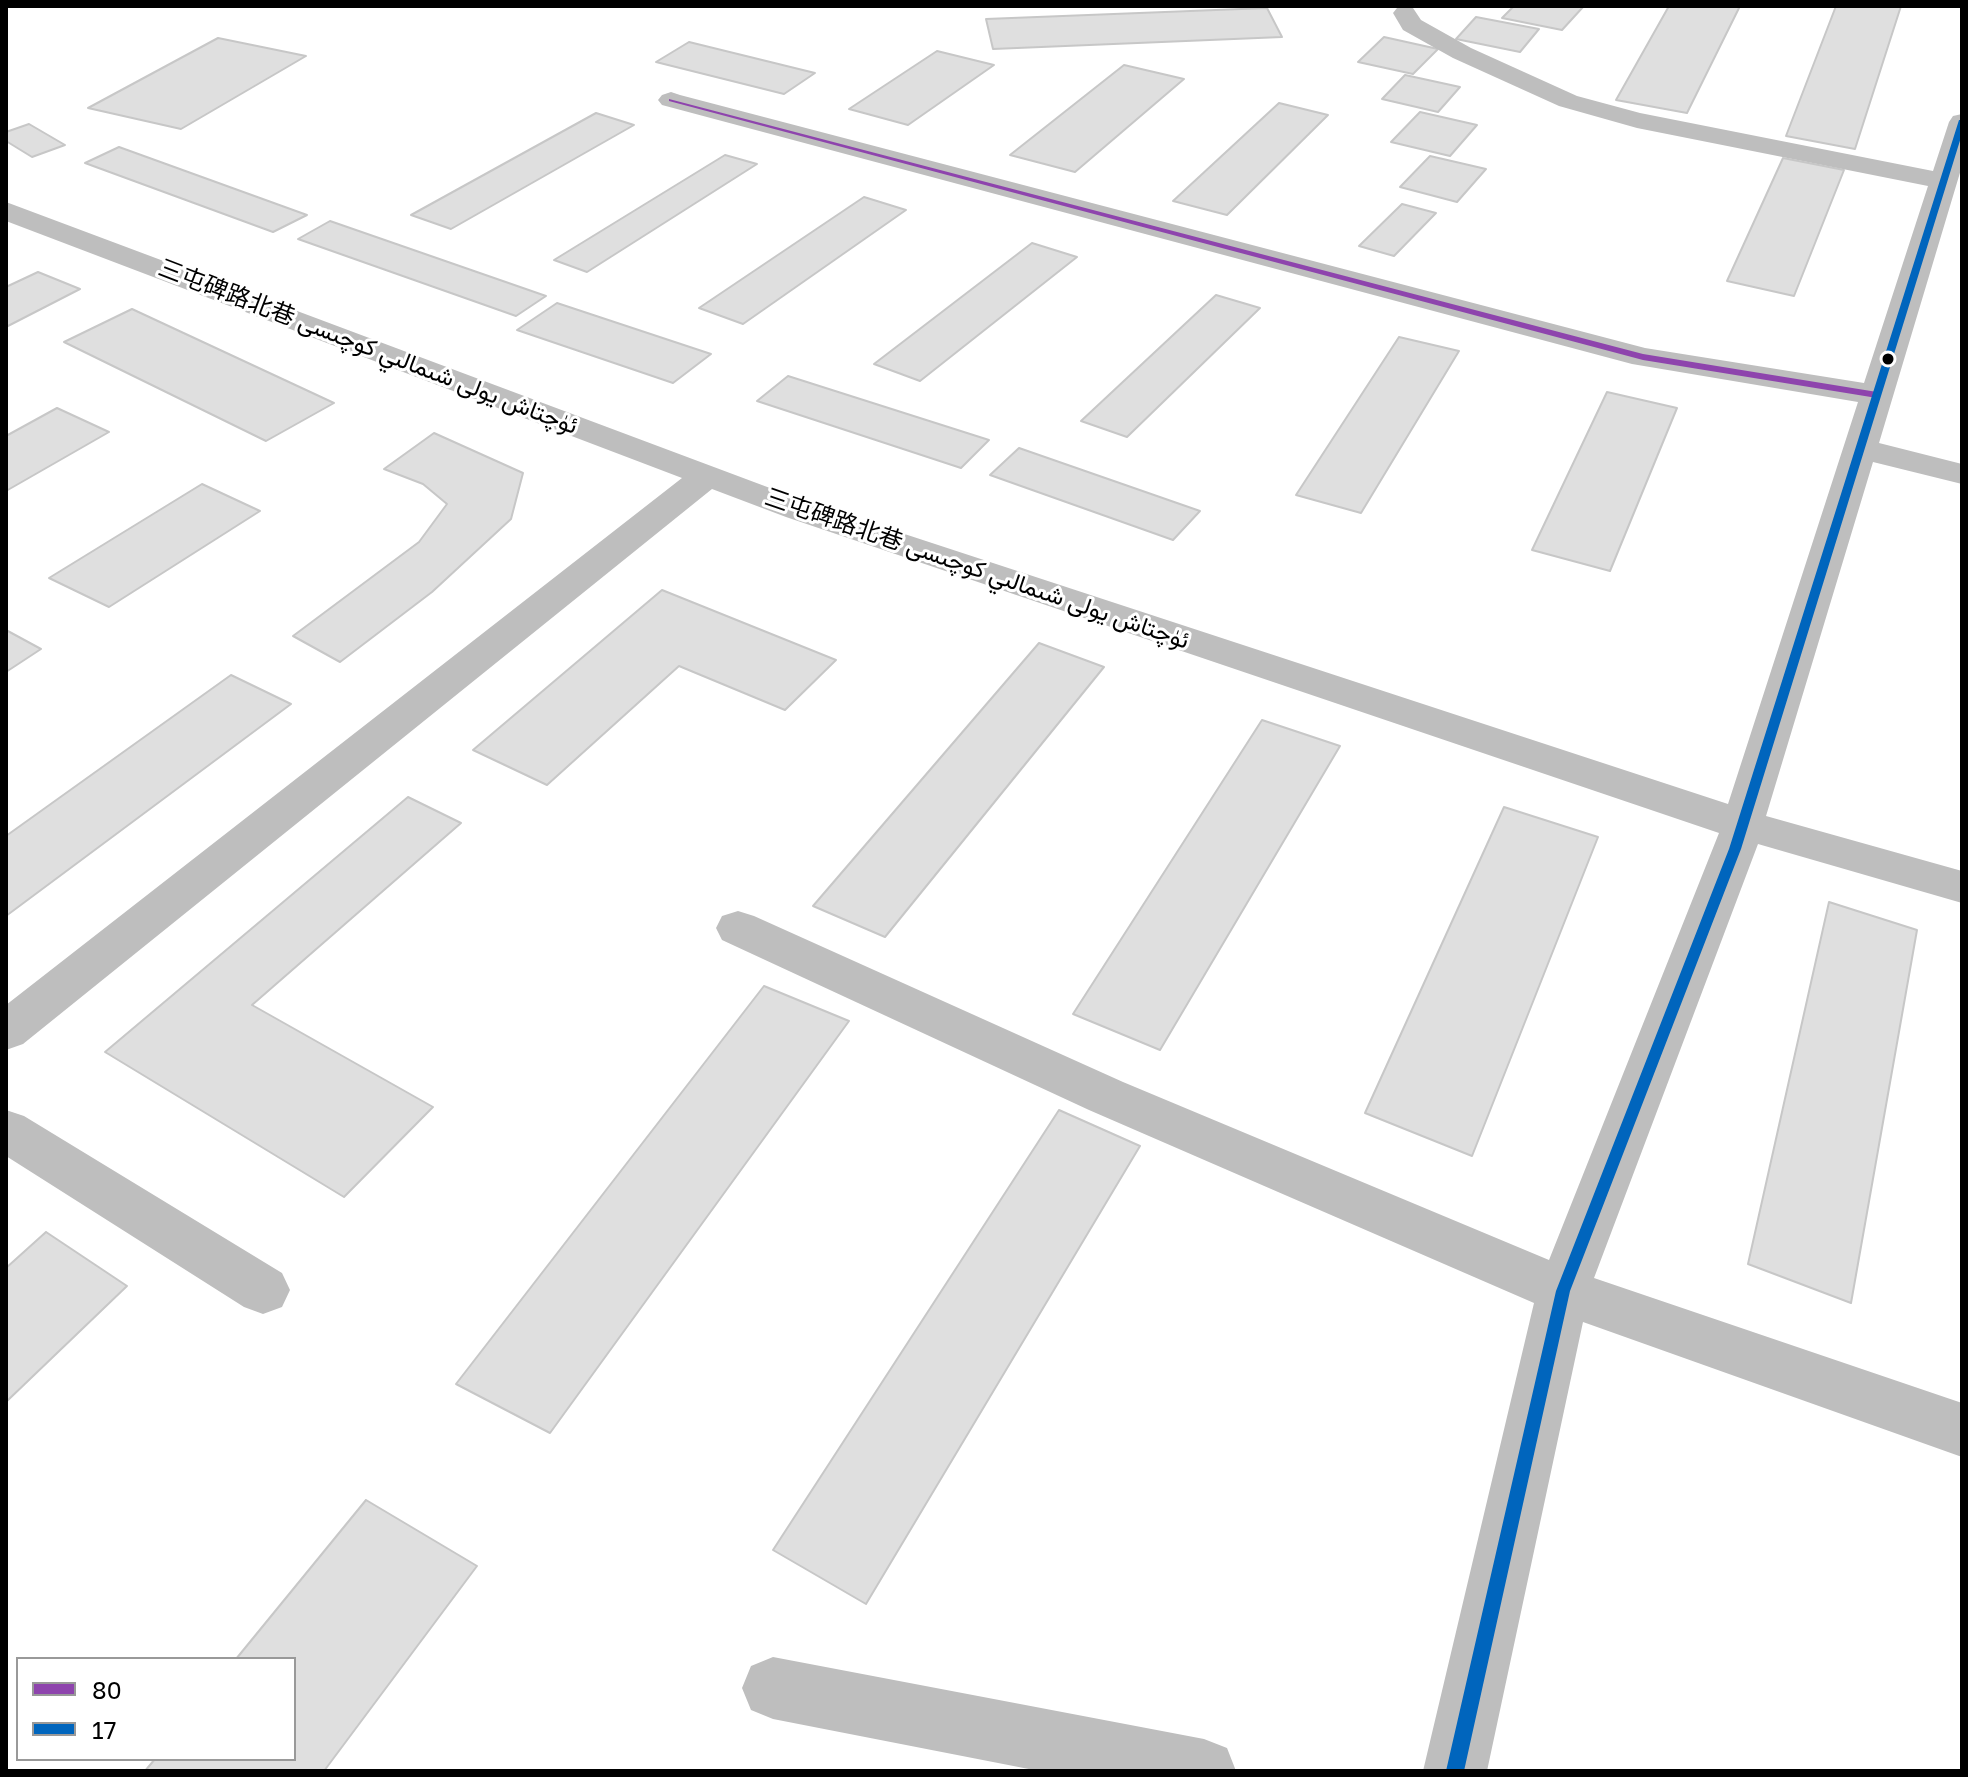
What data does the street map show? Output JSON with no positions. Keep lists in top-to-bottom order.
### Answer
{
  "streets": {
    "street": ["三屯碑路北巷 ئۈچتاش يولى شىمالىي كوچىسى"]
  },
  "lines": ["transit line 80", "transit line 17"],
  "legend": ["80", "17"]
}
